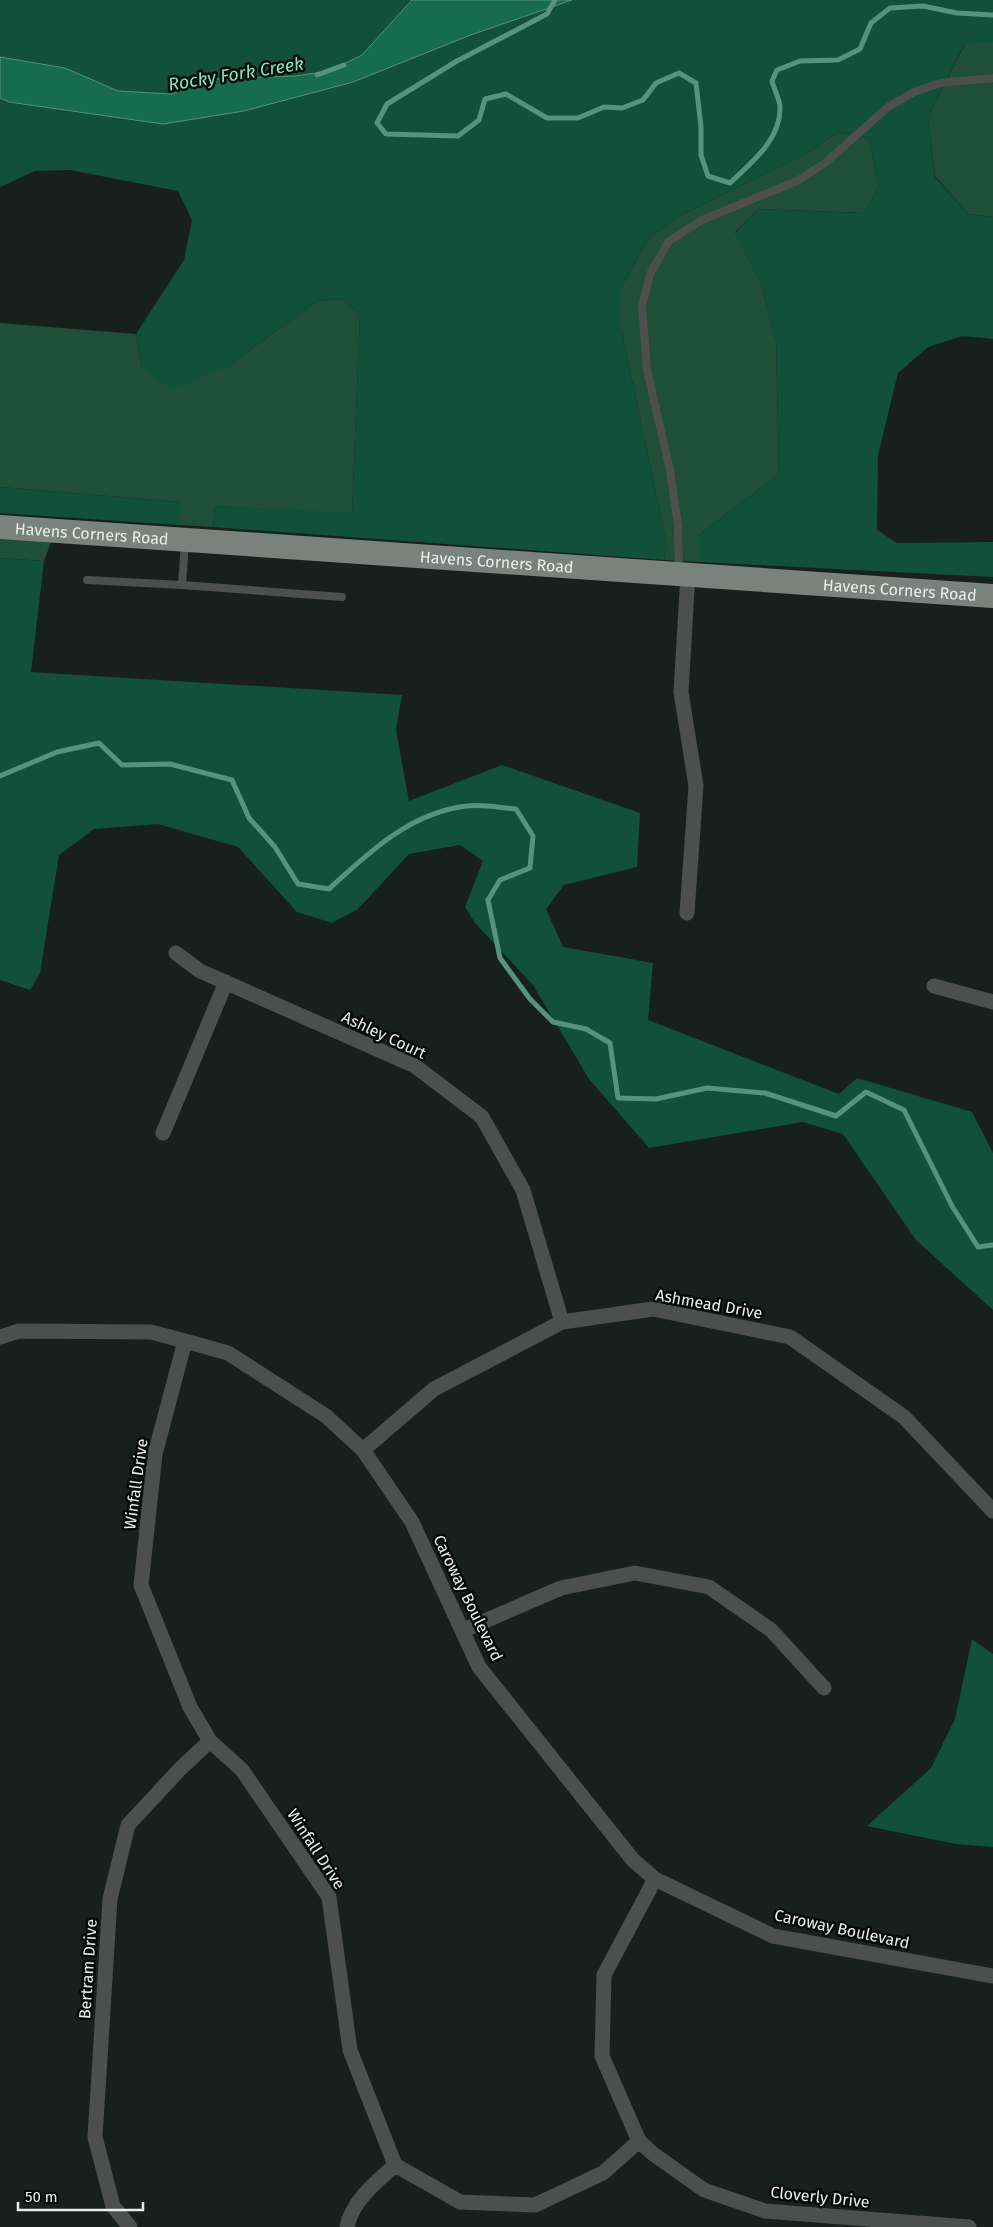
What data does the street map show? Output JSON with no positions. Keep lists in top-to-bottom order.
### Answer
{
  "streets": {
    "main road": ["Havens Corners Road"],
    "street": [
      "Ashley Court",
      "Ashmead Drive",
      "Winfall Drive",
      "Caroway Boulevard",
      "Bertram Drive",
      "Cloverly Drive"
    ]
  },
  "crossings": [
    ["Ashley Court", "Ashmead Drive"],
    ["Ashmead Drive", "Caroway Boulevard"],
    ["Winfall Drive", "Caroway Boulevard"],
    ["Winfall Drive", "Bertram Drive"],
    ["Caroway Boulevard", "Cloverly Drive"]
  ],
  "water": ["Rocky Fork Creek"],
  "scale_bar": "50 m"
}
